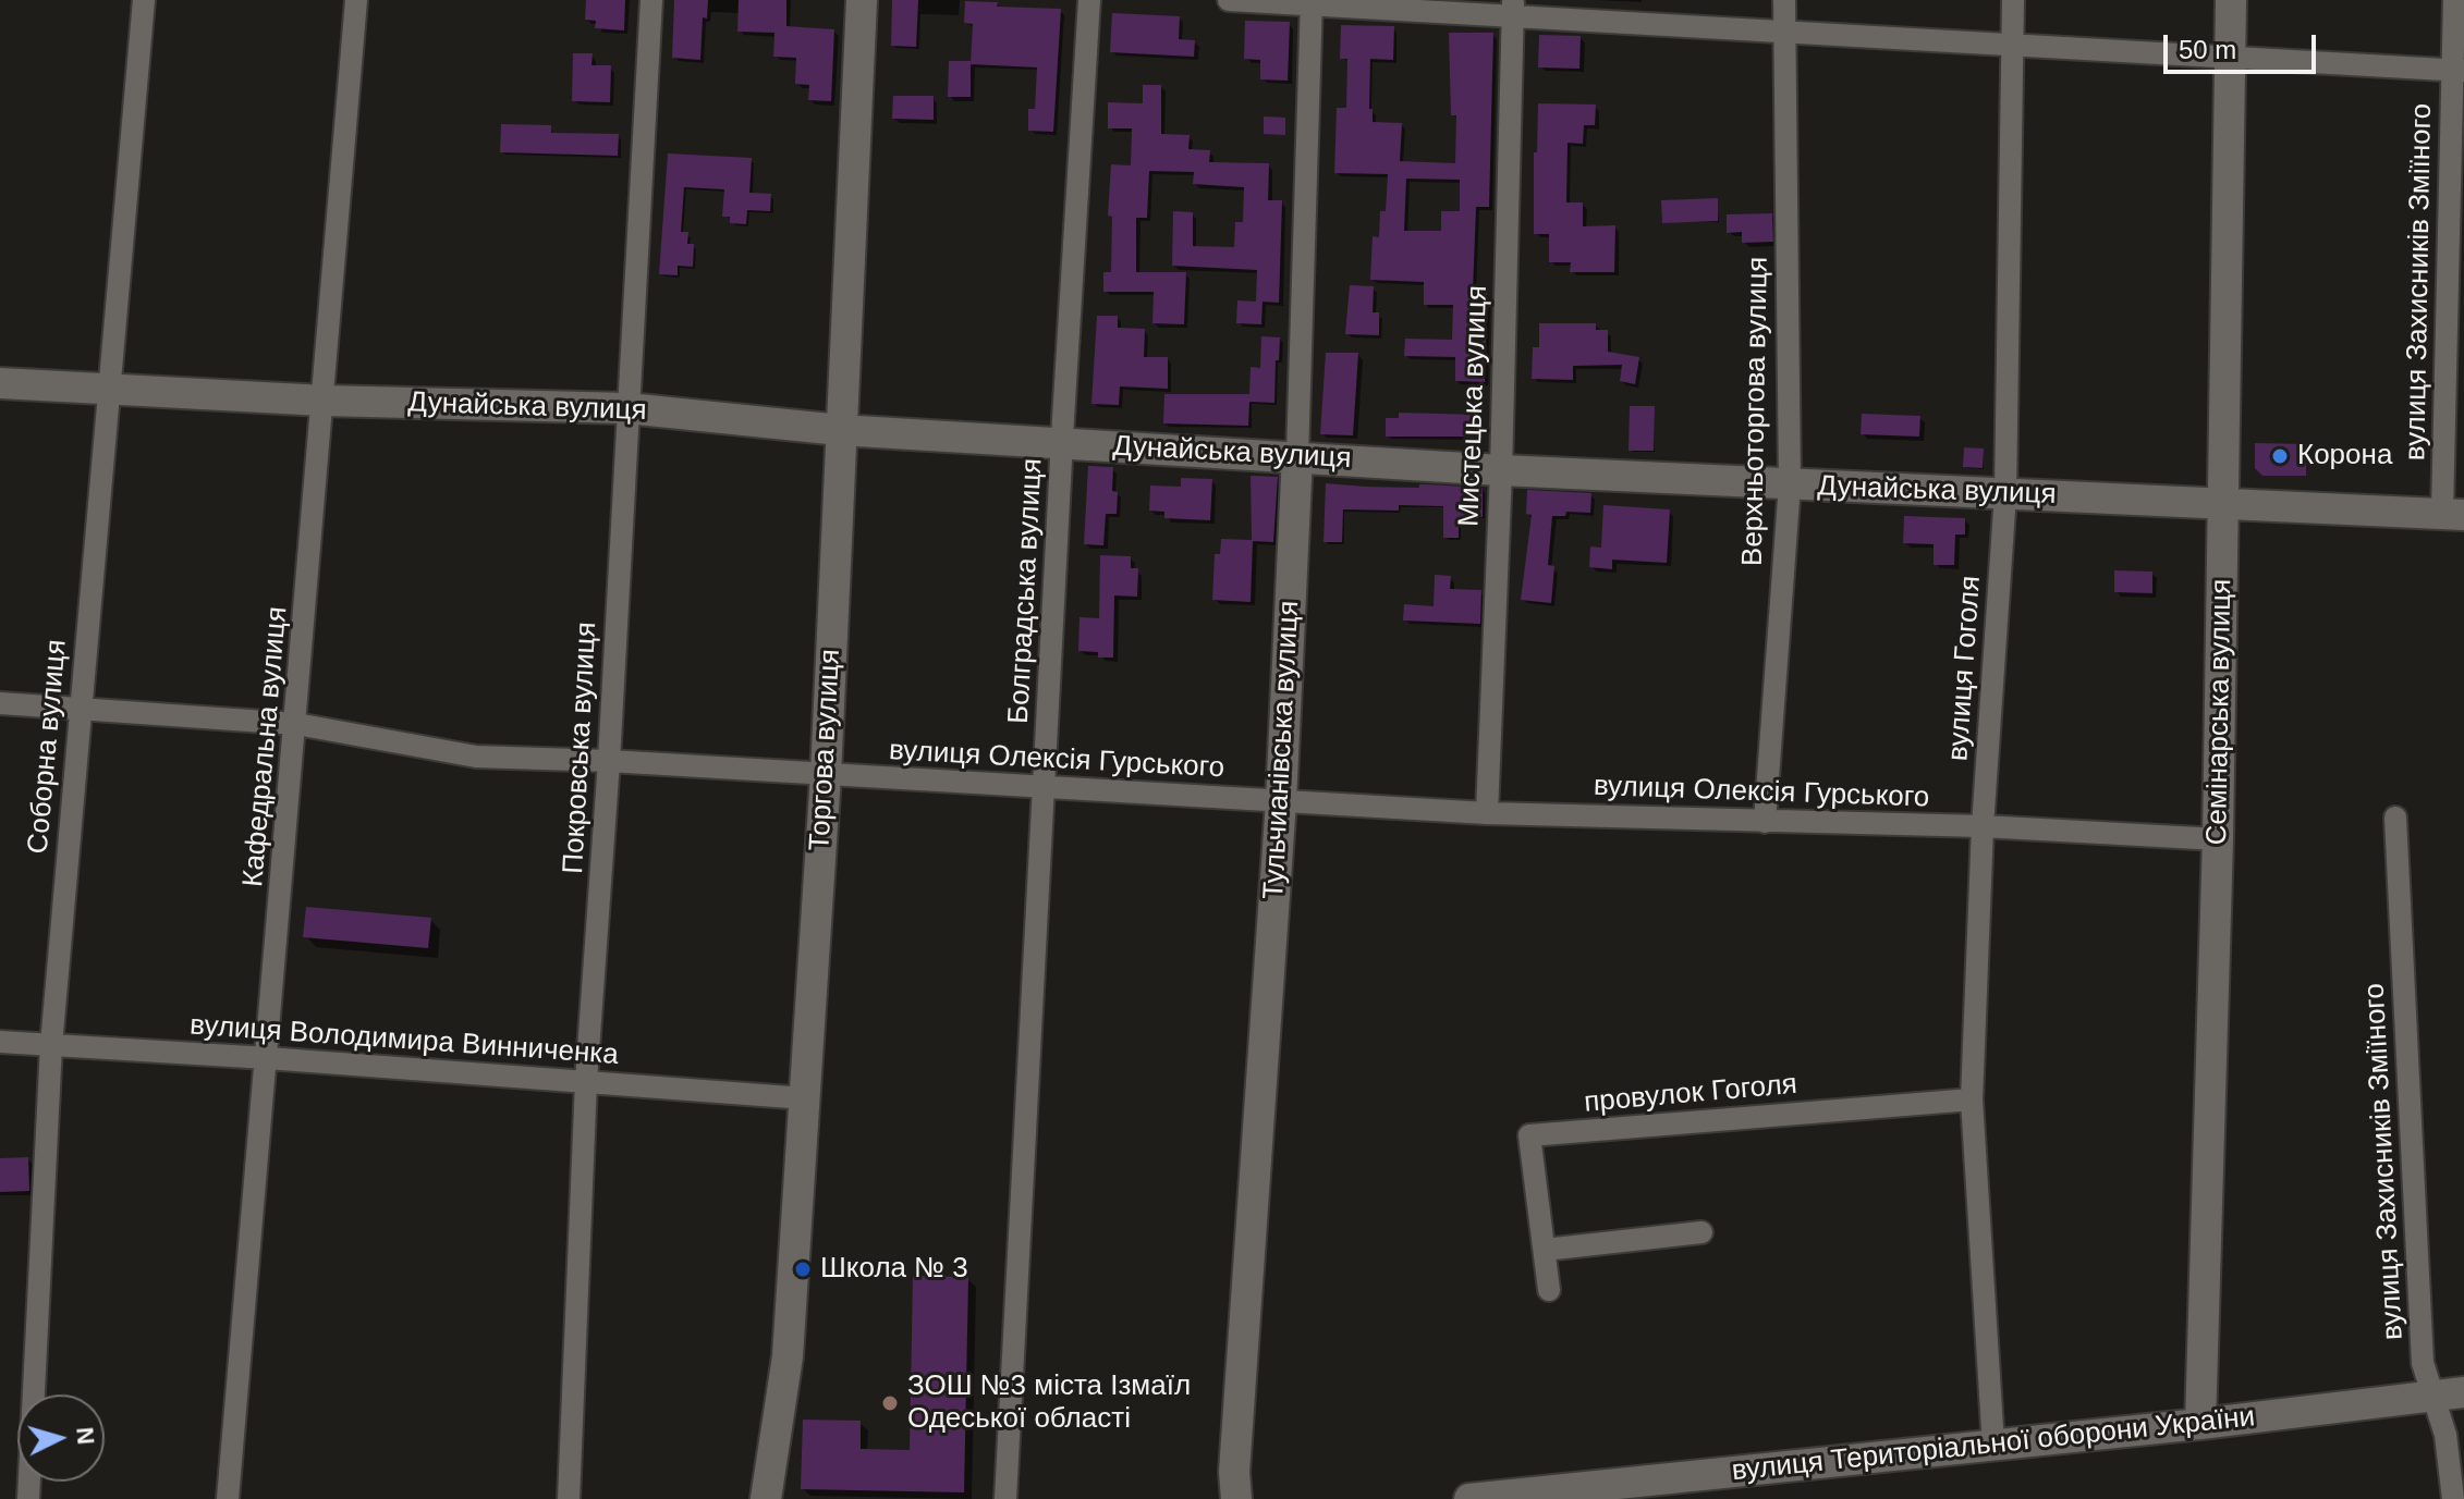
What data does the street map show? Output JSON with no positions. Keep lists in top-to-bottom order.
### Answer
{
  "streets": {
    "main road": [
      "Дунайська вулиця",
      "Семінарська вулиця",
      "Торгова вулиця",
      "Тульчианівська вулиця",
      "вулиця Територіальної оборони України"
    ],
    "street": [
      "вулиця Захисників Зміїного",
      "Мистецька вулиця",
      "Верхньоторгова вулиця",
      "Болградська вулиця",
      "вулиця Гоголя",
      "Соборна вулиця",
      "Кафедральна вулиця",
      "Покровська вулиця",
      "вулиця Олексія Гурського",
      "вулиця Володимира Винниченка",
      "провулок Гоголя"
    ]
  },
  "crossings": [
    ["вулиця Захисників Зміїного", "Дунайська вулиця"],
    ["вулиця Захисників Зміїного", "вулиця Територіальної оборони України"],
    ["Мистецька вулиця", "Дунайська вулиця"],
    ["Мистецька вулиця", "вулиця Олексія Гурського"],
    ["Дунайська вулиця", "Верхньоторгова вулиця"],
    ["Дунайська вулиця", "Болградська вулиця"],
    ["Дунайська вулиця", "вулиця Гоголя"],
    ["Дунайська вулиця", "Семінарська вулиця"],
    ["Дунайська вулиця", "Соборна вулиця"],
    ["Дунайська вулиця", "Кафедральна вулиця"],
    ["Дунайська вулиця", "Покровська вулиця"],
    ["Дунайська вулиця", "Торгова вулиця"],
    ["Дунайська вулиця", "Тульчианівська вулиця"],
    ["Верхньоторгова вулиця", "вулиця Олексія Гурського"],
    ["Болградська вулиця", "вулиця Олексія Гурського"],
    ["вулиця Гоголя", "вулиця Олексія Гурського"],
    ["вулиця Гоголя", "провулок Гоголя"],
    ["вулиця Гоголя", "вулиця Територіальної оборони України"],
    ["Семінарська вулиця", "вулиця Олексія Гурського"],
    ["Семінарська вулиця", "вулиця Територіальної оборони України"],
    ["Соборна вулиця", "вулиця Олексія Гурського"],
    ["Соборна вулиця", "вулиця Володимира Винниченка"],
    ["Кафедральна вулиця", "вулиця Олексія Гурського"],
    ["Кафедральна вулиця", "вулиця Володимира Винниченка"],
    ["Покровська вулиця", "вулиця Олексія Гурського"],
    ["Покровська вулиця", "вулиця Володимира Винниченка"],
    ["Торгова вулиця", "вулиця Олексія Гурського"],
    ["Торгова вулиця", "вулиця Володимира Винниченка"],
    ["Тульчианівська вулиця", "вулиця Олексія Гурського"]
  ],
  "places": ["Корона", "Школа № 3", "ЗОШ №3 міста Ізмаїл Одеської області"],
  "scale_bar": "50 m",
  "north": "right"
}
